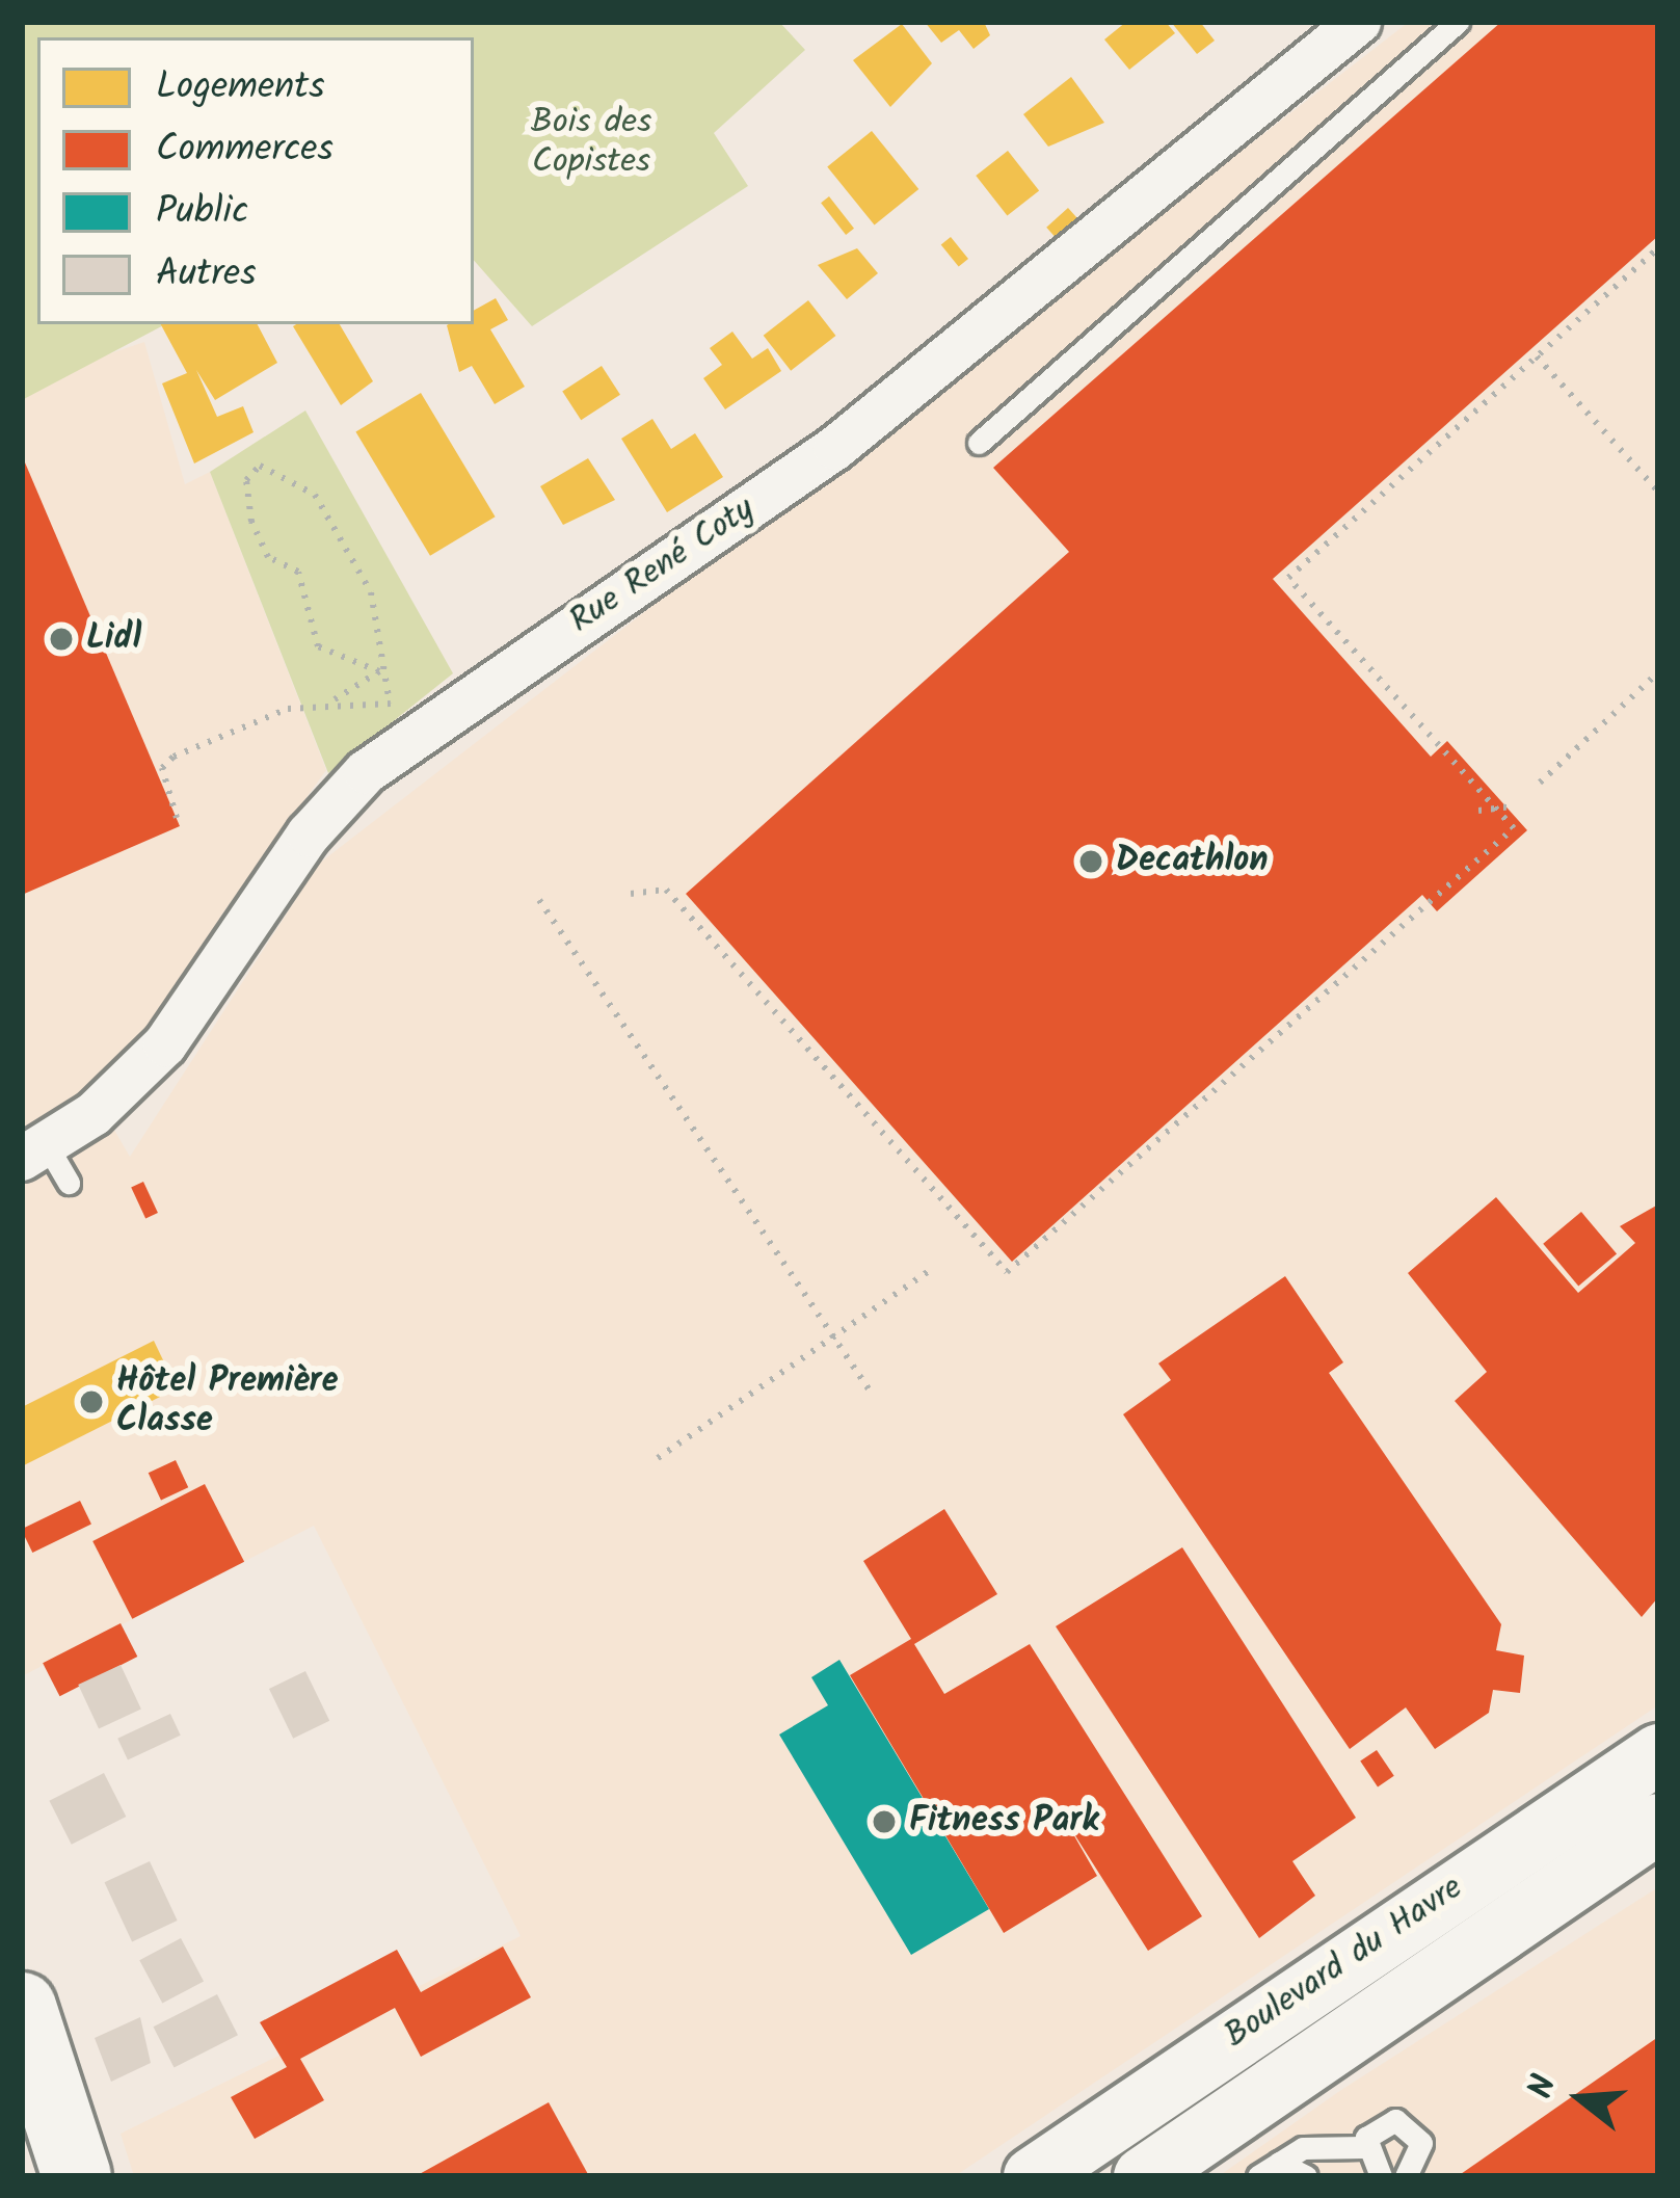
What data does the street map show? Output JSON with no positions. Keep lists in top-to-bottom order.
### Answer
{
  "streets": {
    "main road": ["Boulevard du Havre"],
    "street": ["Rue René Coty"]
  },
  "parks": ["Bois des Copistes"],
  "places": [
    "Lidl",
    "Decathlon",
    "Hôtel Première Classe",
    "Fitness Park"
  ],
  "legend": [
    "Logements",
    "Commerces",
    "Public",
    "Autres"
  ],
  "north": "left"
}
